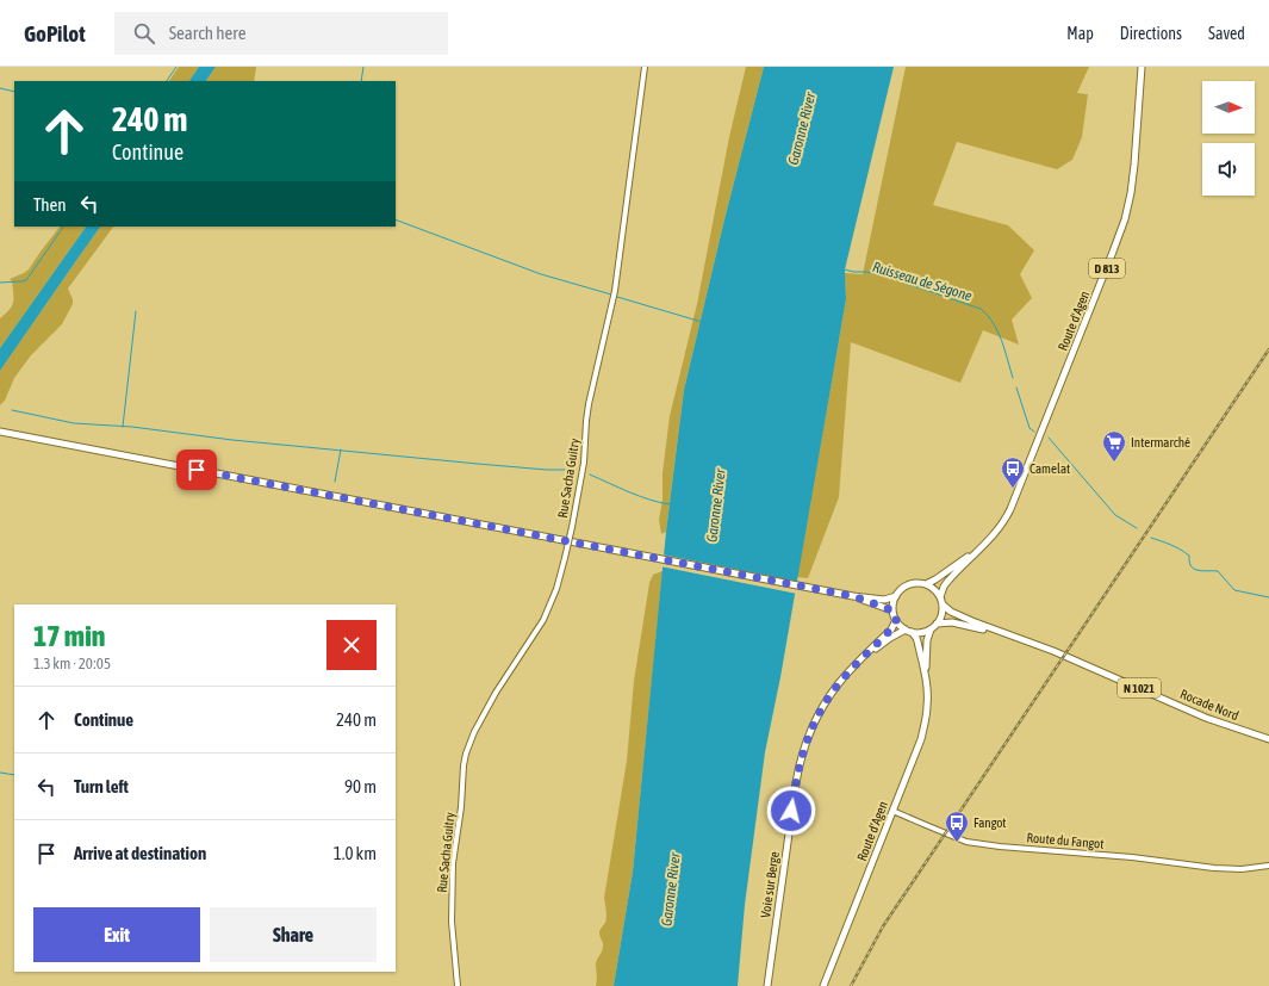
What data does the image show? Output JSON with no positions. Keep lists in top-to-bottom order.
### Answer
{
  "streets": {
    "main road": [
      "D 813",
      "Route d'Agen",
      "N 1021",
      "Rocade Nord",
      "Voie sur Berge"
    ],
    "street": ["Rue Sacha Guitry", "Route du Fangot"]
  },
  "crossings": [
    ["Route d'Agen", "N 1021"],
    ["Route d'Agen", "Route du Fangot"],
    ["N 1021", "Rocade Nord"]
  ],
  "water": ["Garonne River", "Ruisseau de Ségone"],
  "places": {
    "supermarket": ["Intermarché"],
    "bus stop": ["Camelat", "Fangot"]
  },
  "north": "right",
  "page": {
    "header": "GoPilot",
    "search": "Search here",
    "nav": ["Map", "Directions", "Saved"],
    "turn": ["240 m", "Continue"],
    "then": "Then",
    "heading": ["17 min", "1.3 km · 20:05"],
    "list": [
      {
        "name": "Continue",
        "value": "240 m"
      },
      {
        "name": "Turn left",
        "value": "90 m"
      },
      {
        "name": "Arrive at destination",
        "value": "1.0 km"
      }
    ],
    "buttons": ["Exit", "Share"]
  }
}
